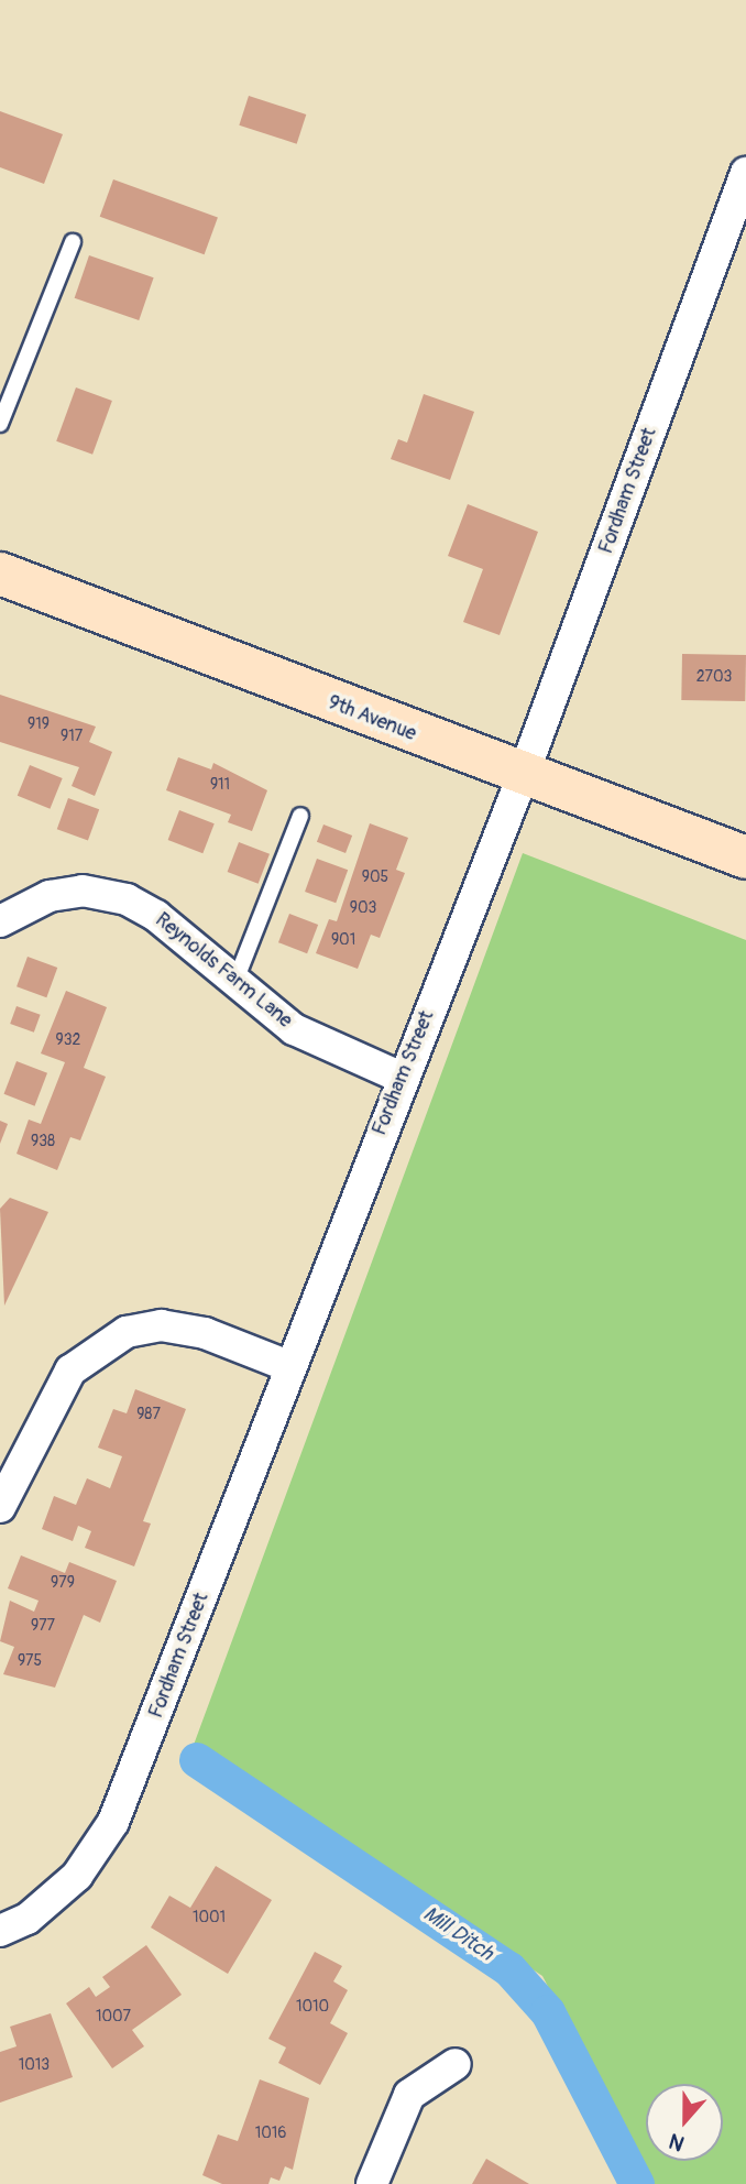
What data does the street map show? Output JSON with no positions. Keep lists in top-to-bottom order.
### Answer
{
  "streets": {
    "main road": ["9th Avenue"],
    "street": ["Fordham Street", "Reynolds Farm Lane"]
  },
  "crossings": [
    ["Fordham Street", "9th Avenue"],
    ["Fordham Street", "Reynolds Farm Lane"]
  ],
  "water": ["Mill Ditch"],
  "house_numbers": [
    "2703",
    "919",
    "917",
    "911",
    "905",
    "903",
    "901",
    "932",
    "938",
    "987",
    "979",
    "977",
    "975",
    "1001",
    "1010",
    "1007",
    "1013",
    "1016"
  ],
  "north": "bottom"
}
